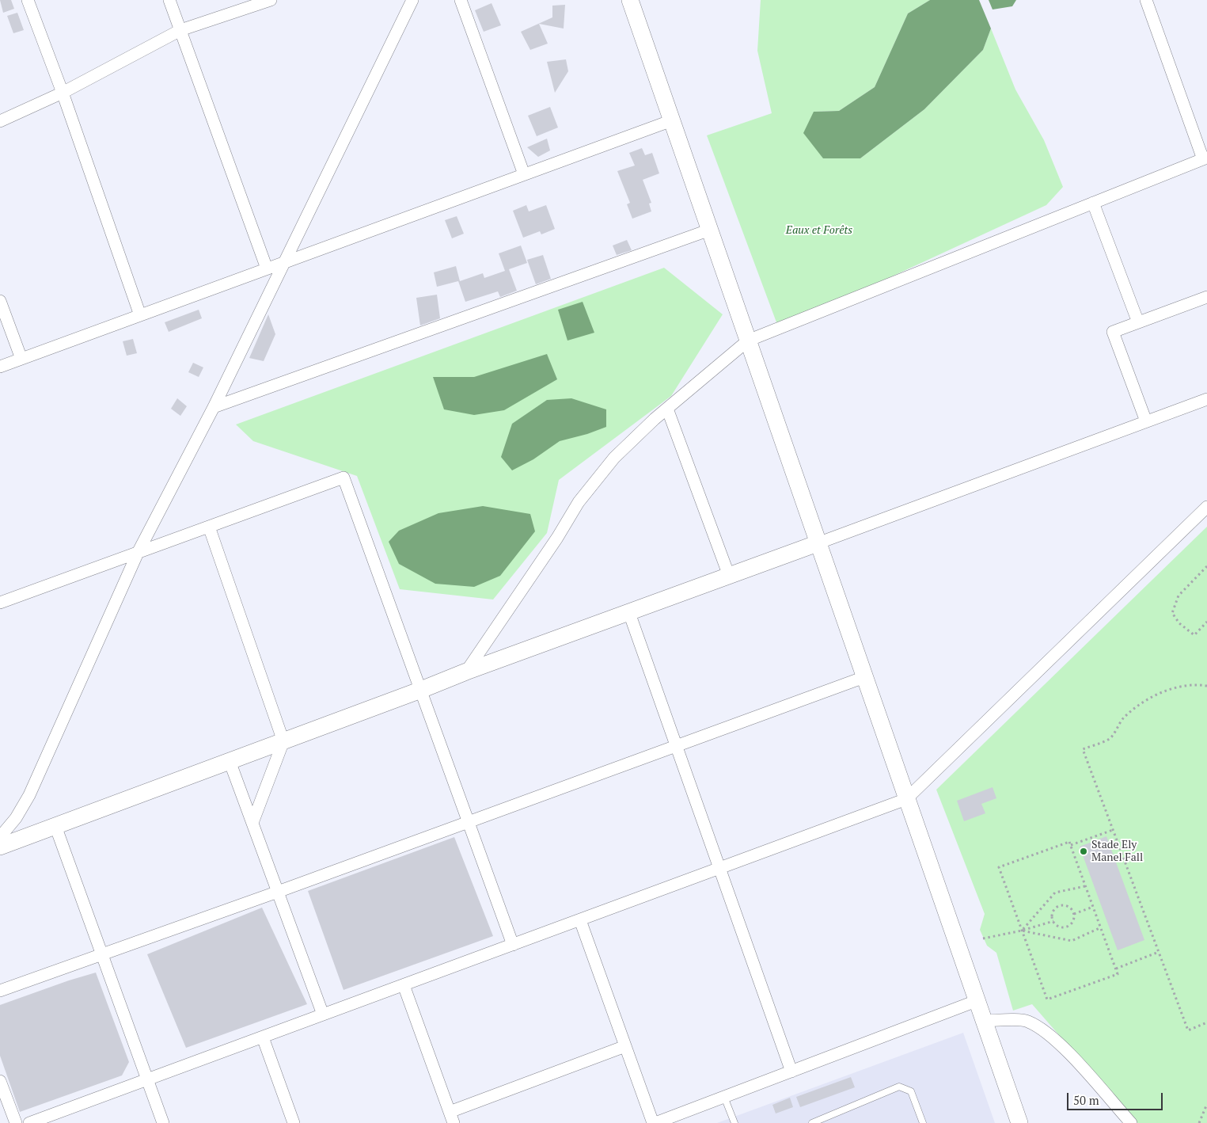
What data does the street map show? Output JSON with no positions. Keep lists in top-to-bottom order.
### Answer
{
  "parks": ["Eaux et Forêts"],
  "places": ["Stade Ely Manel Fall"],
  "scale_bar": "50 m"
}
